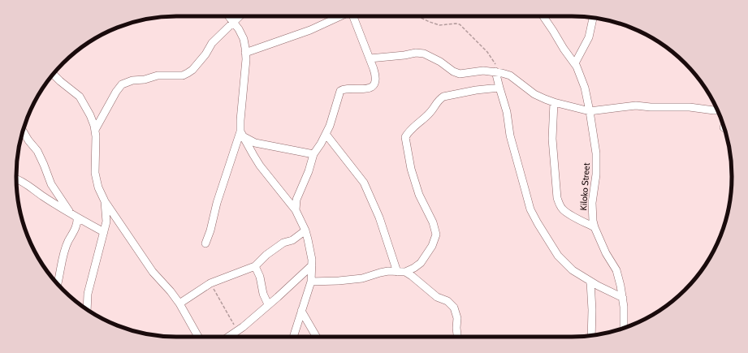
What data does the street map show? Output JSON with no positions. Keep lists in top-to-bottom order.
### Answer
{
  "streets": {
    "street": ["Kiloko Street"]
  }
}
